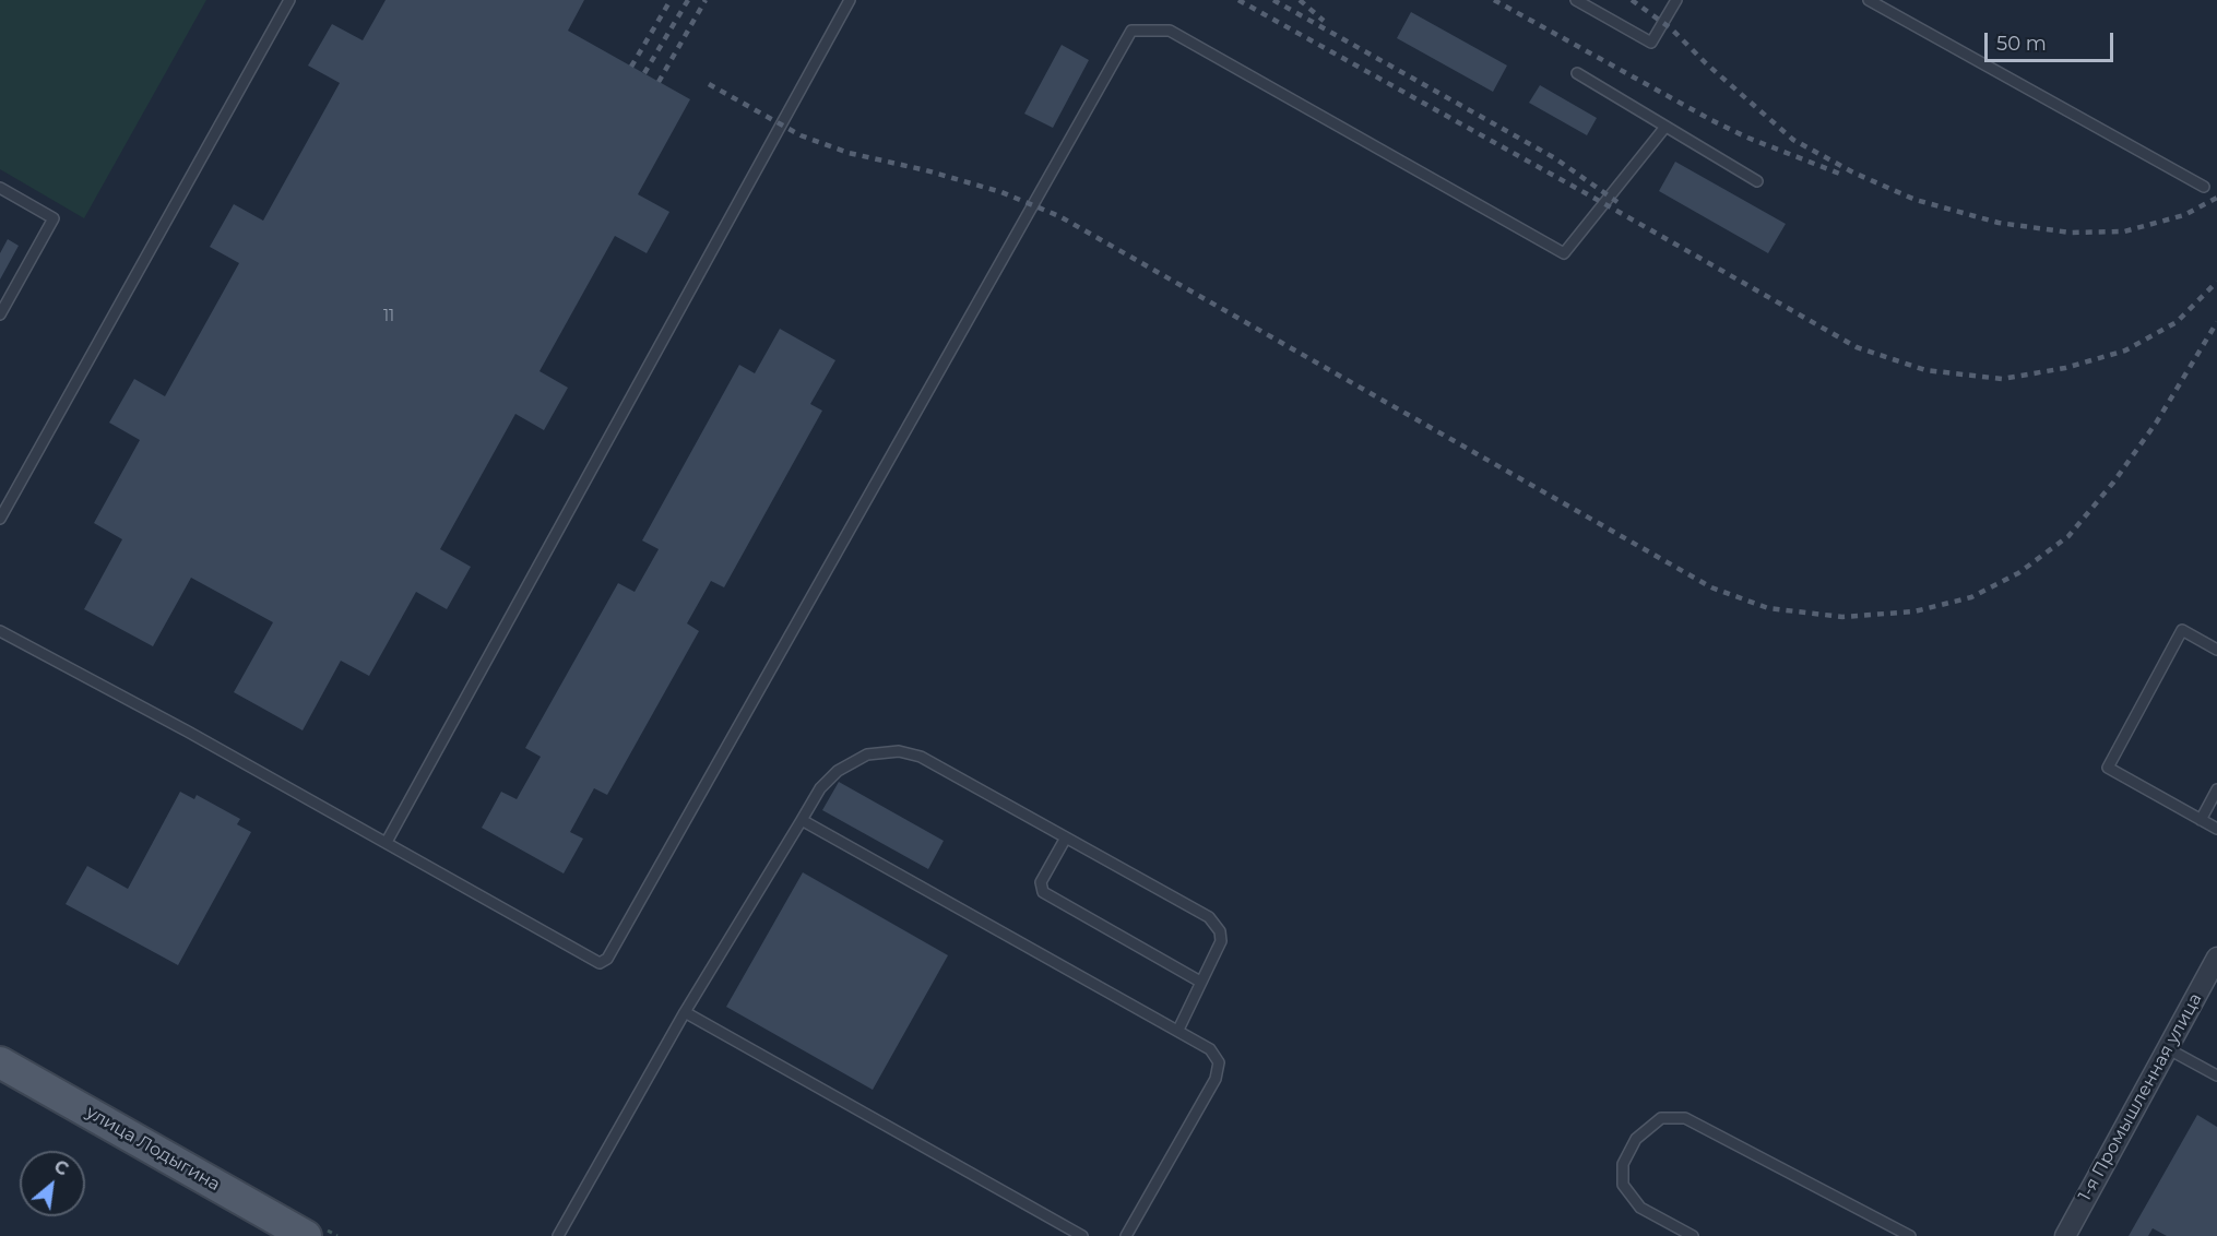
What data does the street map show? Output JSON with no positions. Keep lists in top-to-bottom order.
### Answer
{
  "streets": {
    "main road": ["улица Лодыгина"],
    "street": ["1-я Промышленная улица"]
  },
  "house_numbers": ["11"],
  "scale_bar": "50 m",
  "north": "top right"
}
